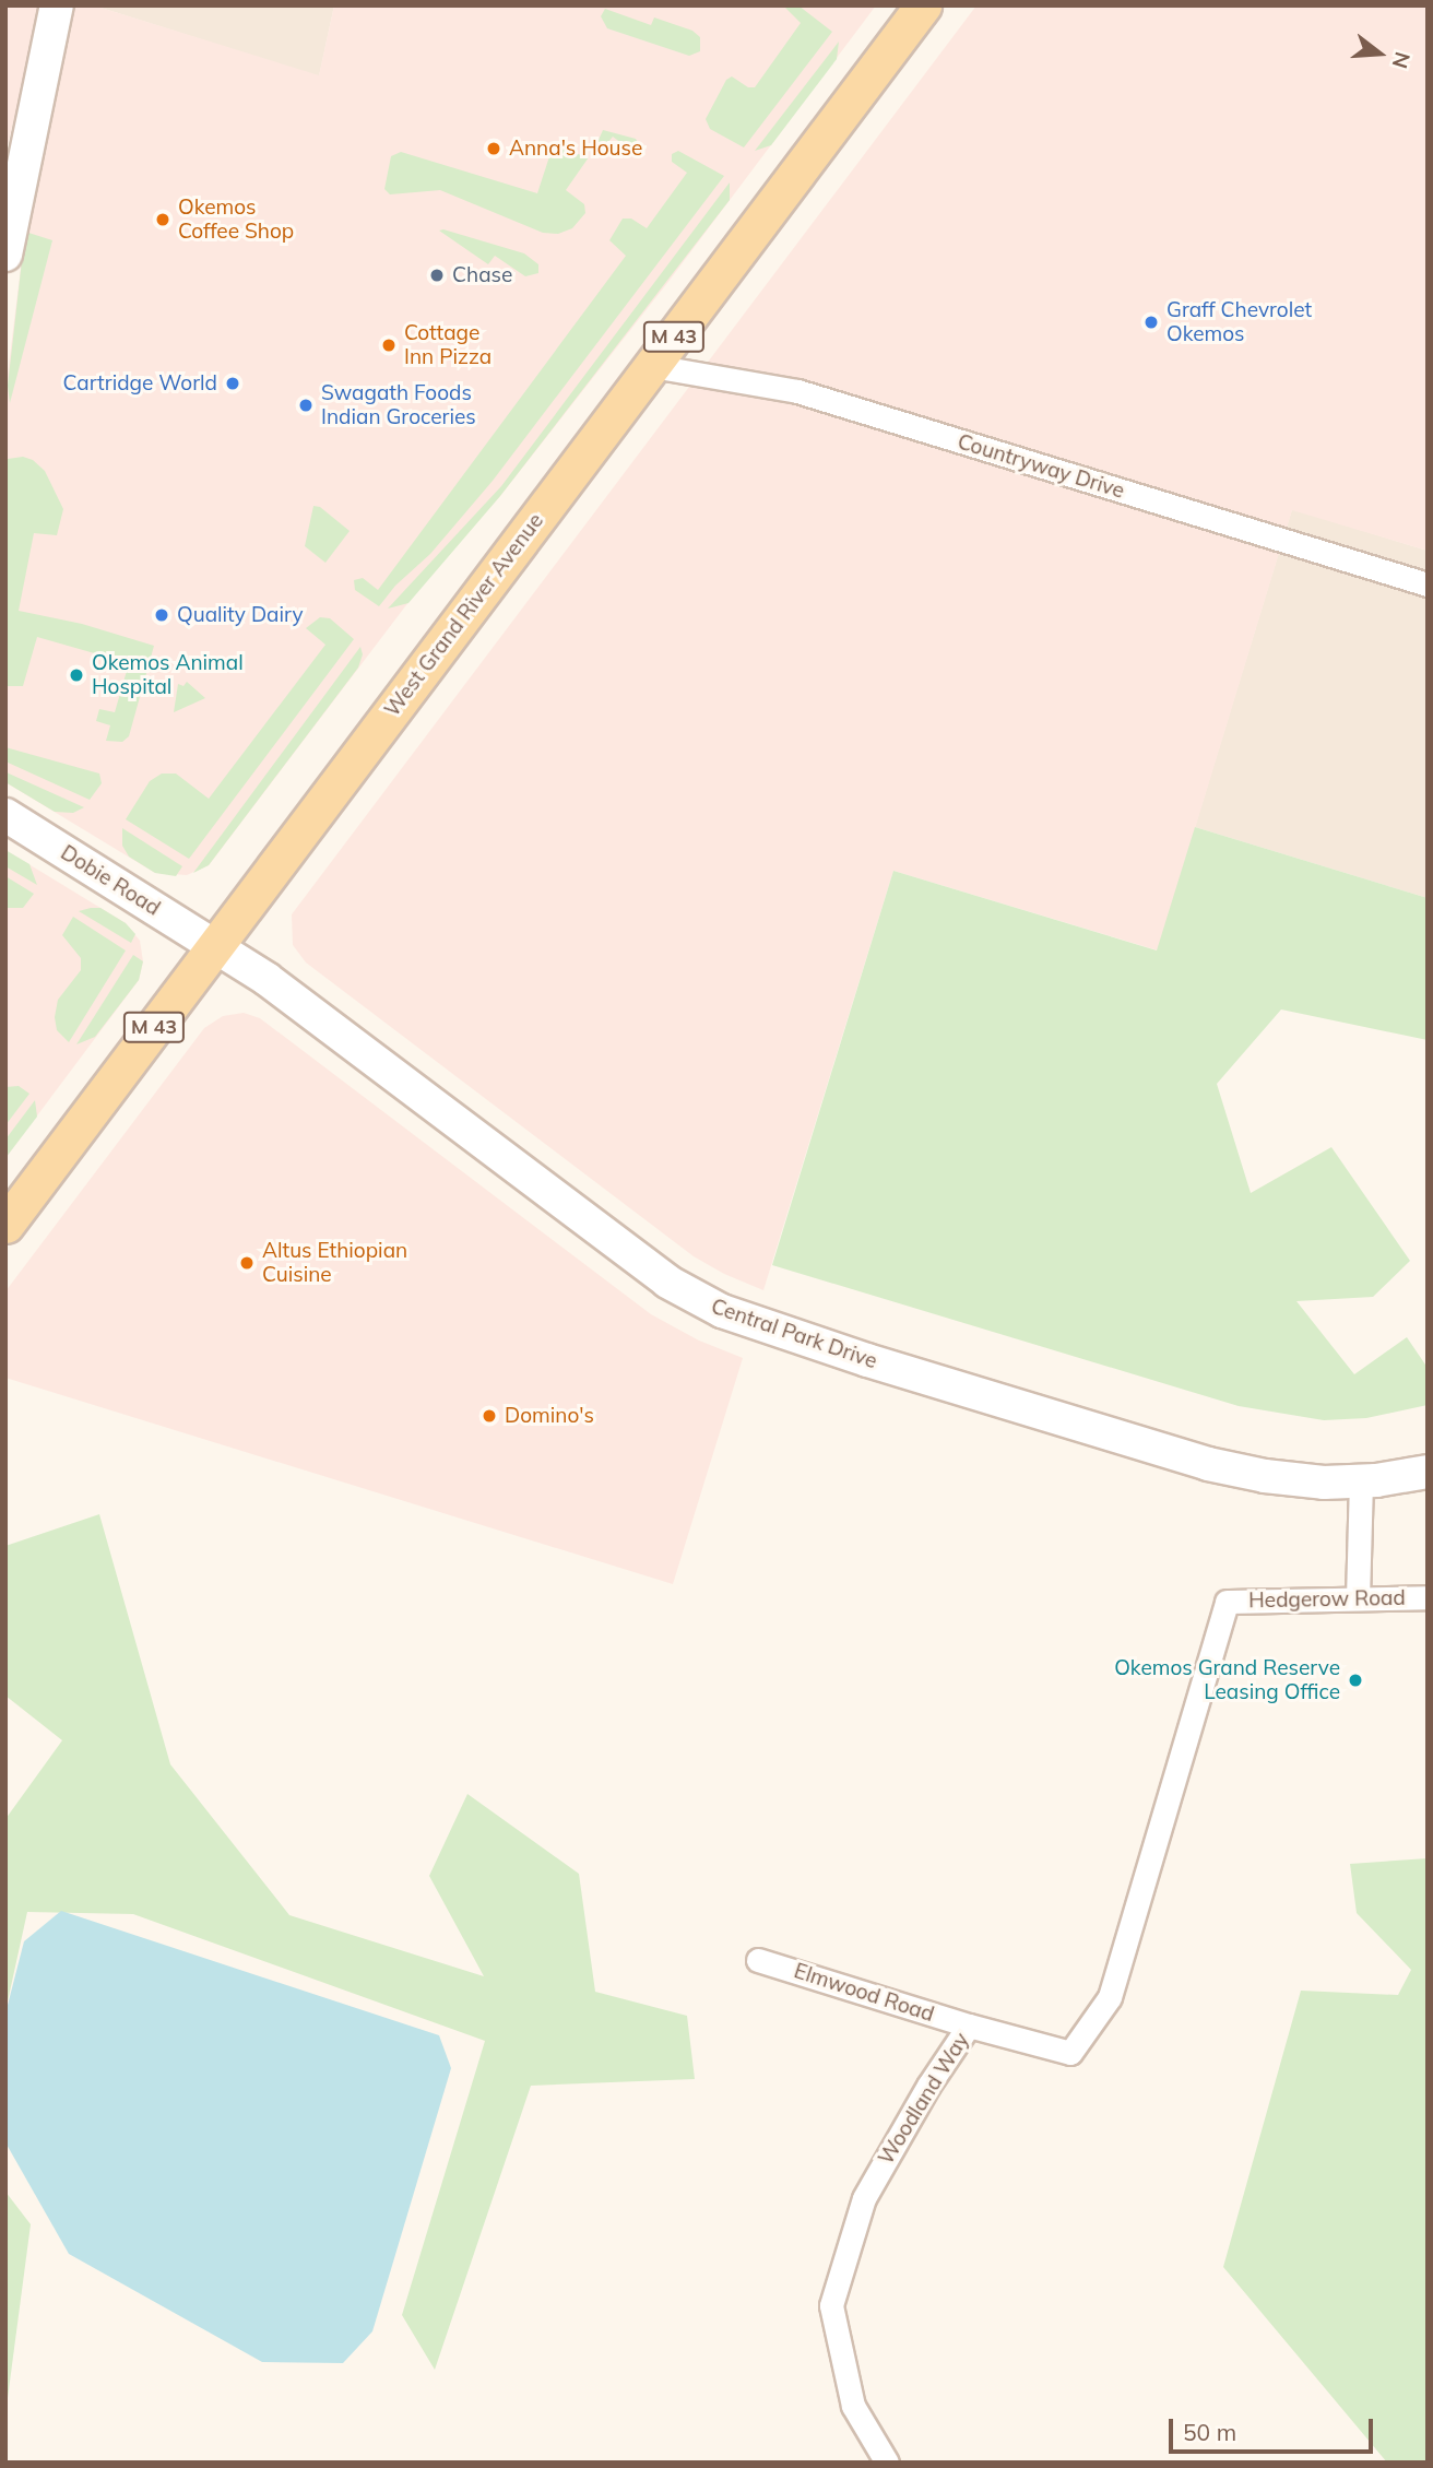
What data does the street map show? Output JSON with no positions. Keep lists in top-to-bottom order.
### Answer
{
  "streets": {
    "main road": ["M 43", "West Grand River Avenue"],
    "street": [
      "Countryway Drive",
      "Dobie Road",
      "Central Park Drive",
      "Hedgerow Road",
      "Elmwood Road",
      "Woodland Way"
    ]
  },
  "crossings": [
    ["Countryway Drive", "West Grand River Avenue"],
    ["West Grand River Avenue", "Dobie Road"],
    ["West Grand River Avenue", "Central Park Drive"],
    ["Dobie Road", "Central Park Drive"],
    ["Hedgerow Road", "Woodland Way"],
    ["Elmwood Road", "Woodland Way"]
  ],
  "places": [
    "Anna's House",
    "Okemos Coffee Shop",
    "Chase",
    "Graff Chevrolet Okemos",
    "Cottage Inn Pizza",
    "Cartridge World",
    "Swagath Foods Indian Groceries",
    "Quality Dairy",
    "Okemos Animal Hospital",
    "Altus Ethiopian Cuisine",
    "Domino's",
    "Okemos Grand Reserve Leasing Office"
  ],
  "scale_bar": "50 m",
  "north": "right"
}
